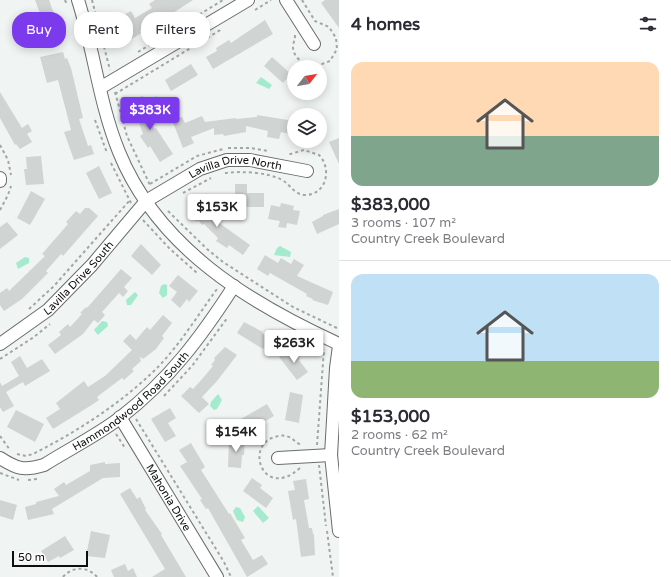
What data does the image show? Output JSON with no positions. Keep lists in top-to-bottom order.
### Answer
{
  "streets": {
    "street": [
      "Lavilla Drive North",
      "Lavilla Drive South",
      "Hammondwood Road South",
      "Mahonia Drive"
    ]
  },
  "crossings": [
    ["Lavilla Drive North", "Lavilla Drive South"],
    ["Hammondwood Road South", "Mahonia Drive"]
  ],
  "scale_bar": "50 m",
  "north": "top right",
  "page": {
    "heading": "4 homes",
    "chip": ["Buy", "Rent", "Filters"],
    "list": [
      {
        "name": "$383,000",
        "note": "3 rooms · 107 m² · Country Creek Boulevard"
      },
      {
        "name": "$153,000",
        "note": "2 rooms · 62 m² · Country Creek Boulevard"
      }
    ],
    "price": [
      "$383K",
      "$153K",
      "$263K",
      "$154K"
    ],
    "scale": "50 m"
  }
}
